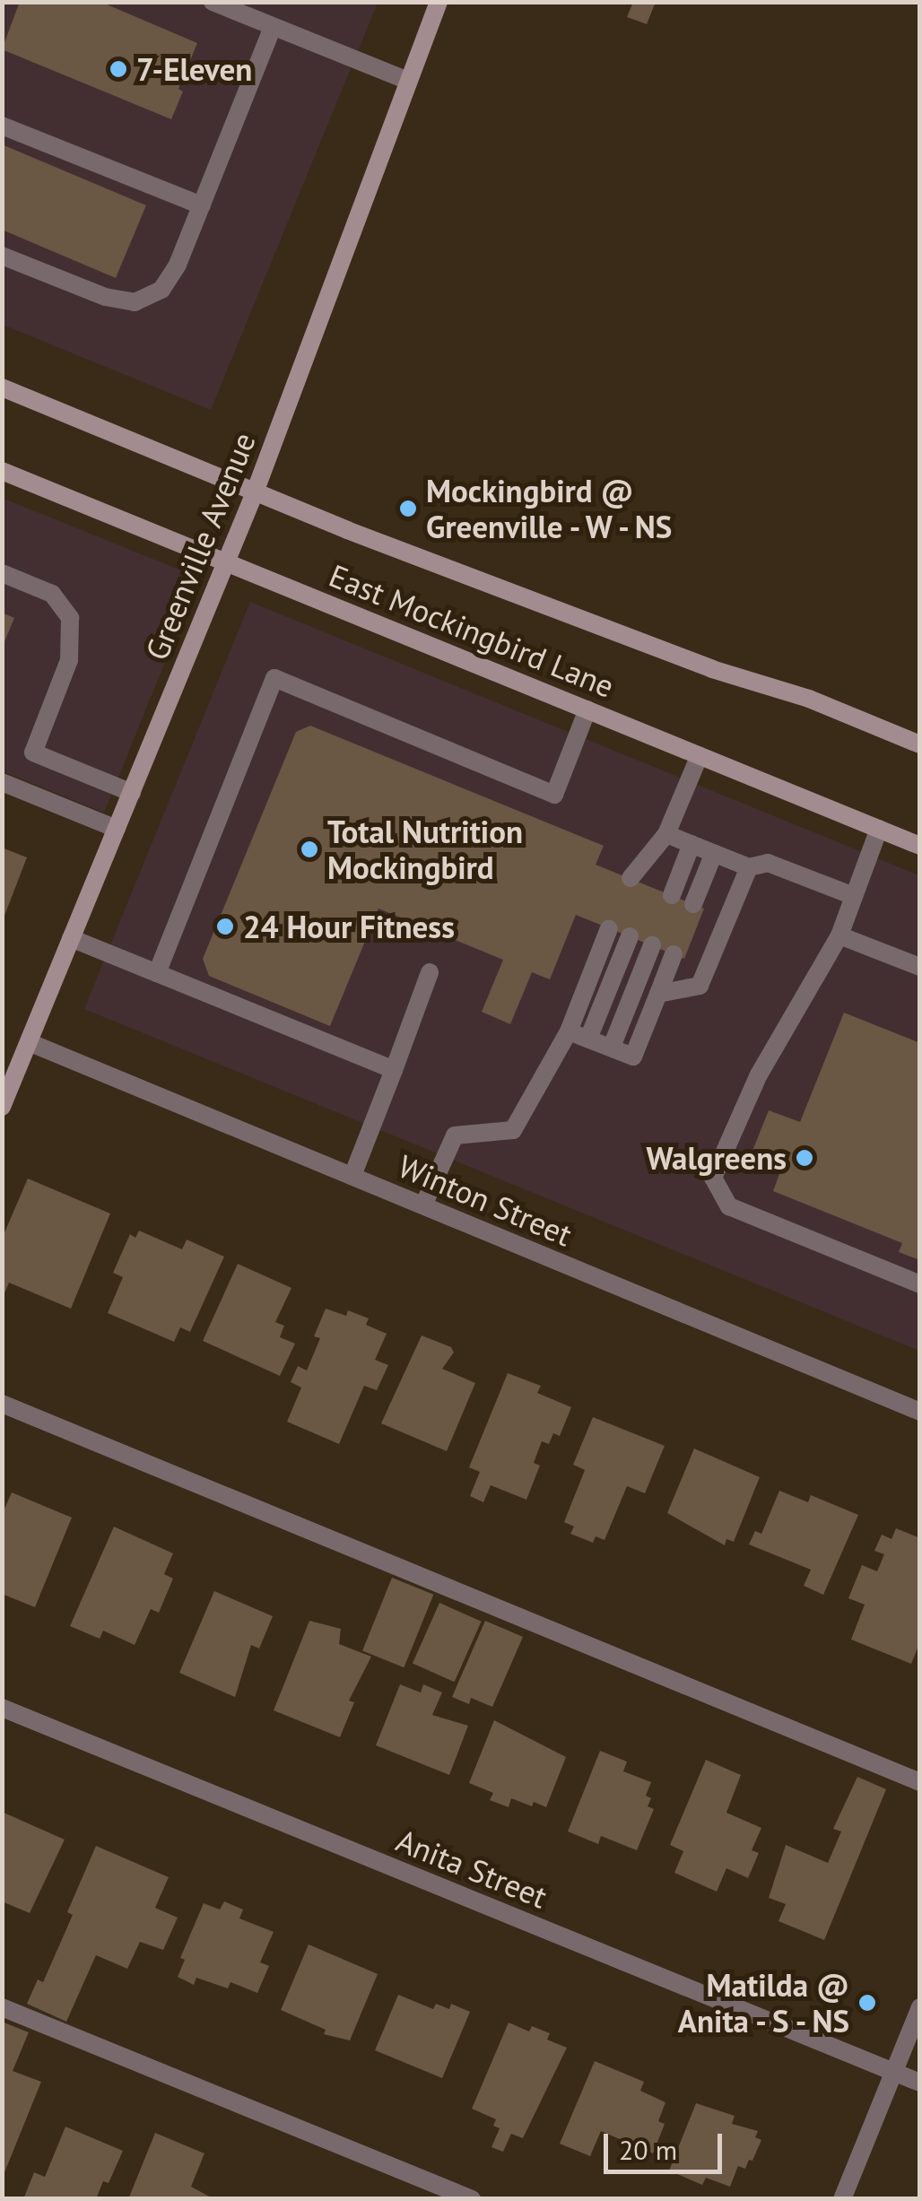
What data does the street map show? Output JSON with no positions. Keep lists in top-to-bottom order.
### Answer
{
  "streets": {
    "main road": ["Greenville Avenue", "East Mockingbird Lane"],
    "street": ["Winton Street", "Anita Street"]
  },
  "crossings": [
    ["Greenville Avenue", "East Mockingbird Lane"],
    ["Greenville Avenue", "Winton Street"]
  ],
  "places": [
    "7-Eleven",
    "Mockingbird @ Greenville - W - NS",
    "Total Nutrition Mockingbird",
    "24 Hour Fitness",
    "Walgreens",
    "Matilda @ Anita - S - NS"
  ],
  "scale_bar": "20 m"
}
